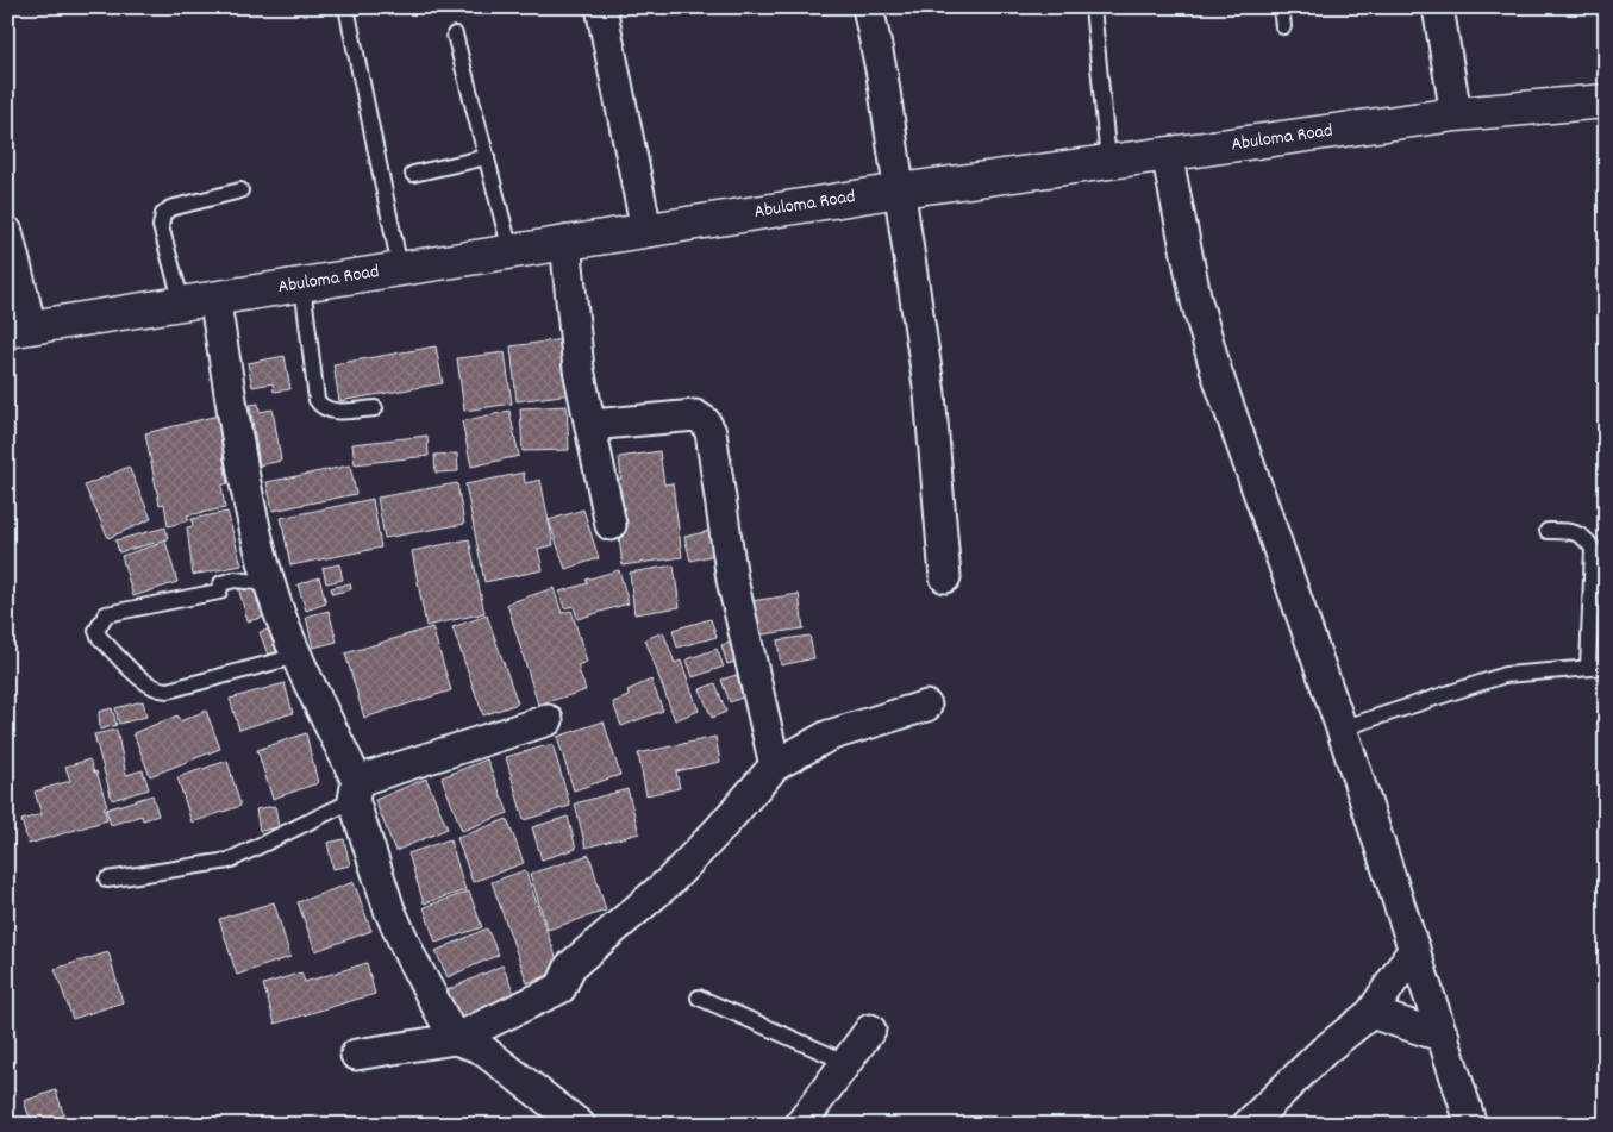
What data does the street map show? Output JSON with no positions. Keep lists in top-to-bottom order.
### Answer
{
  "streets": {
    "street": ["Abuloma Road"]
  }
}
